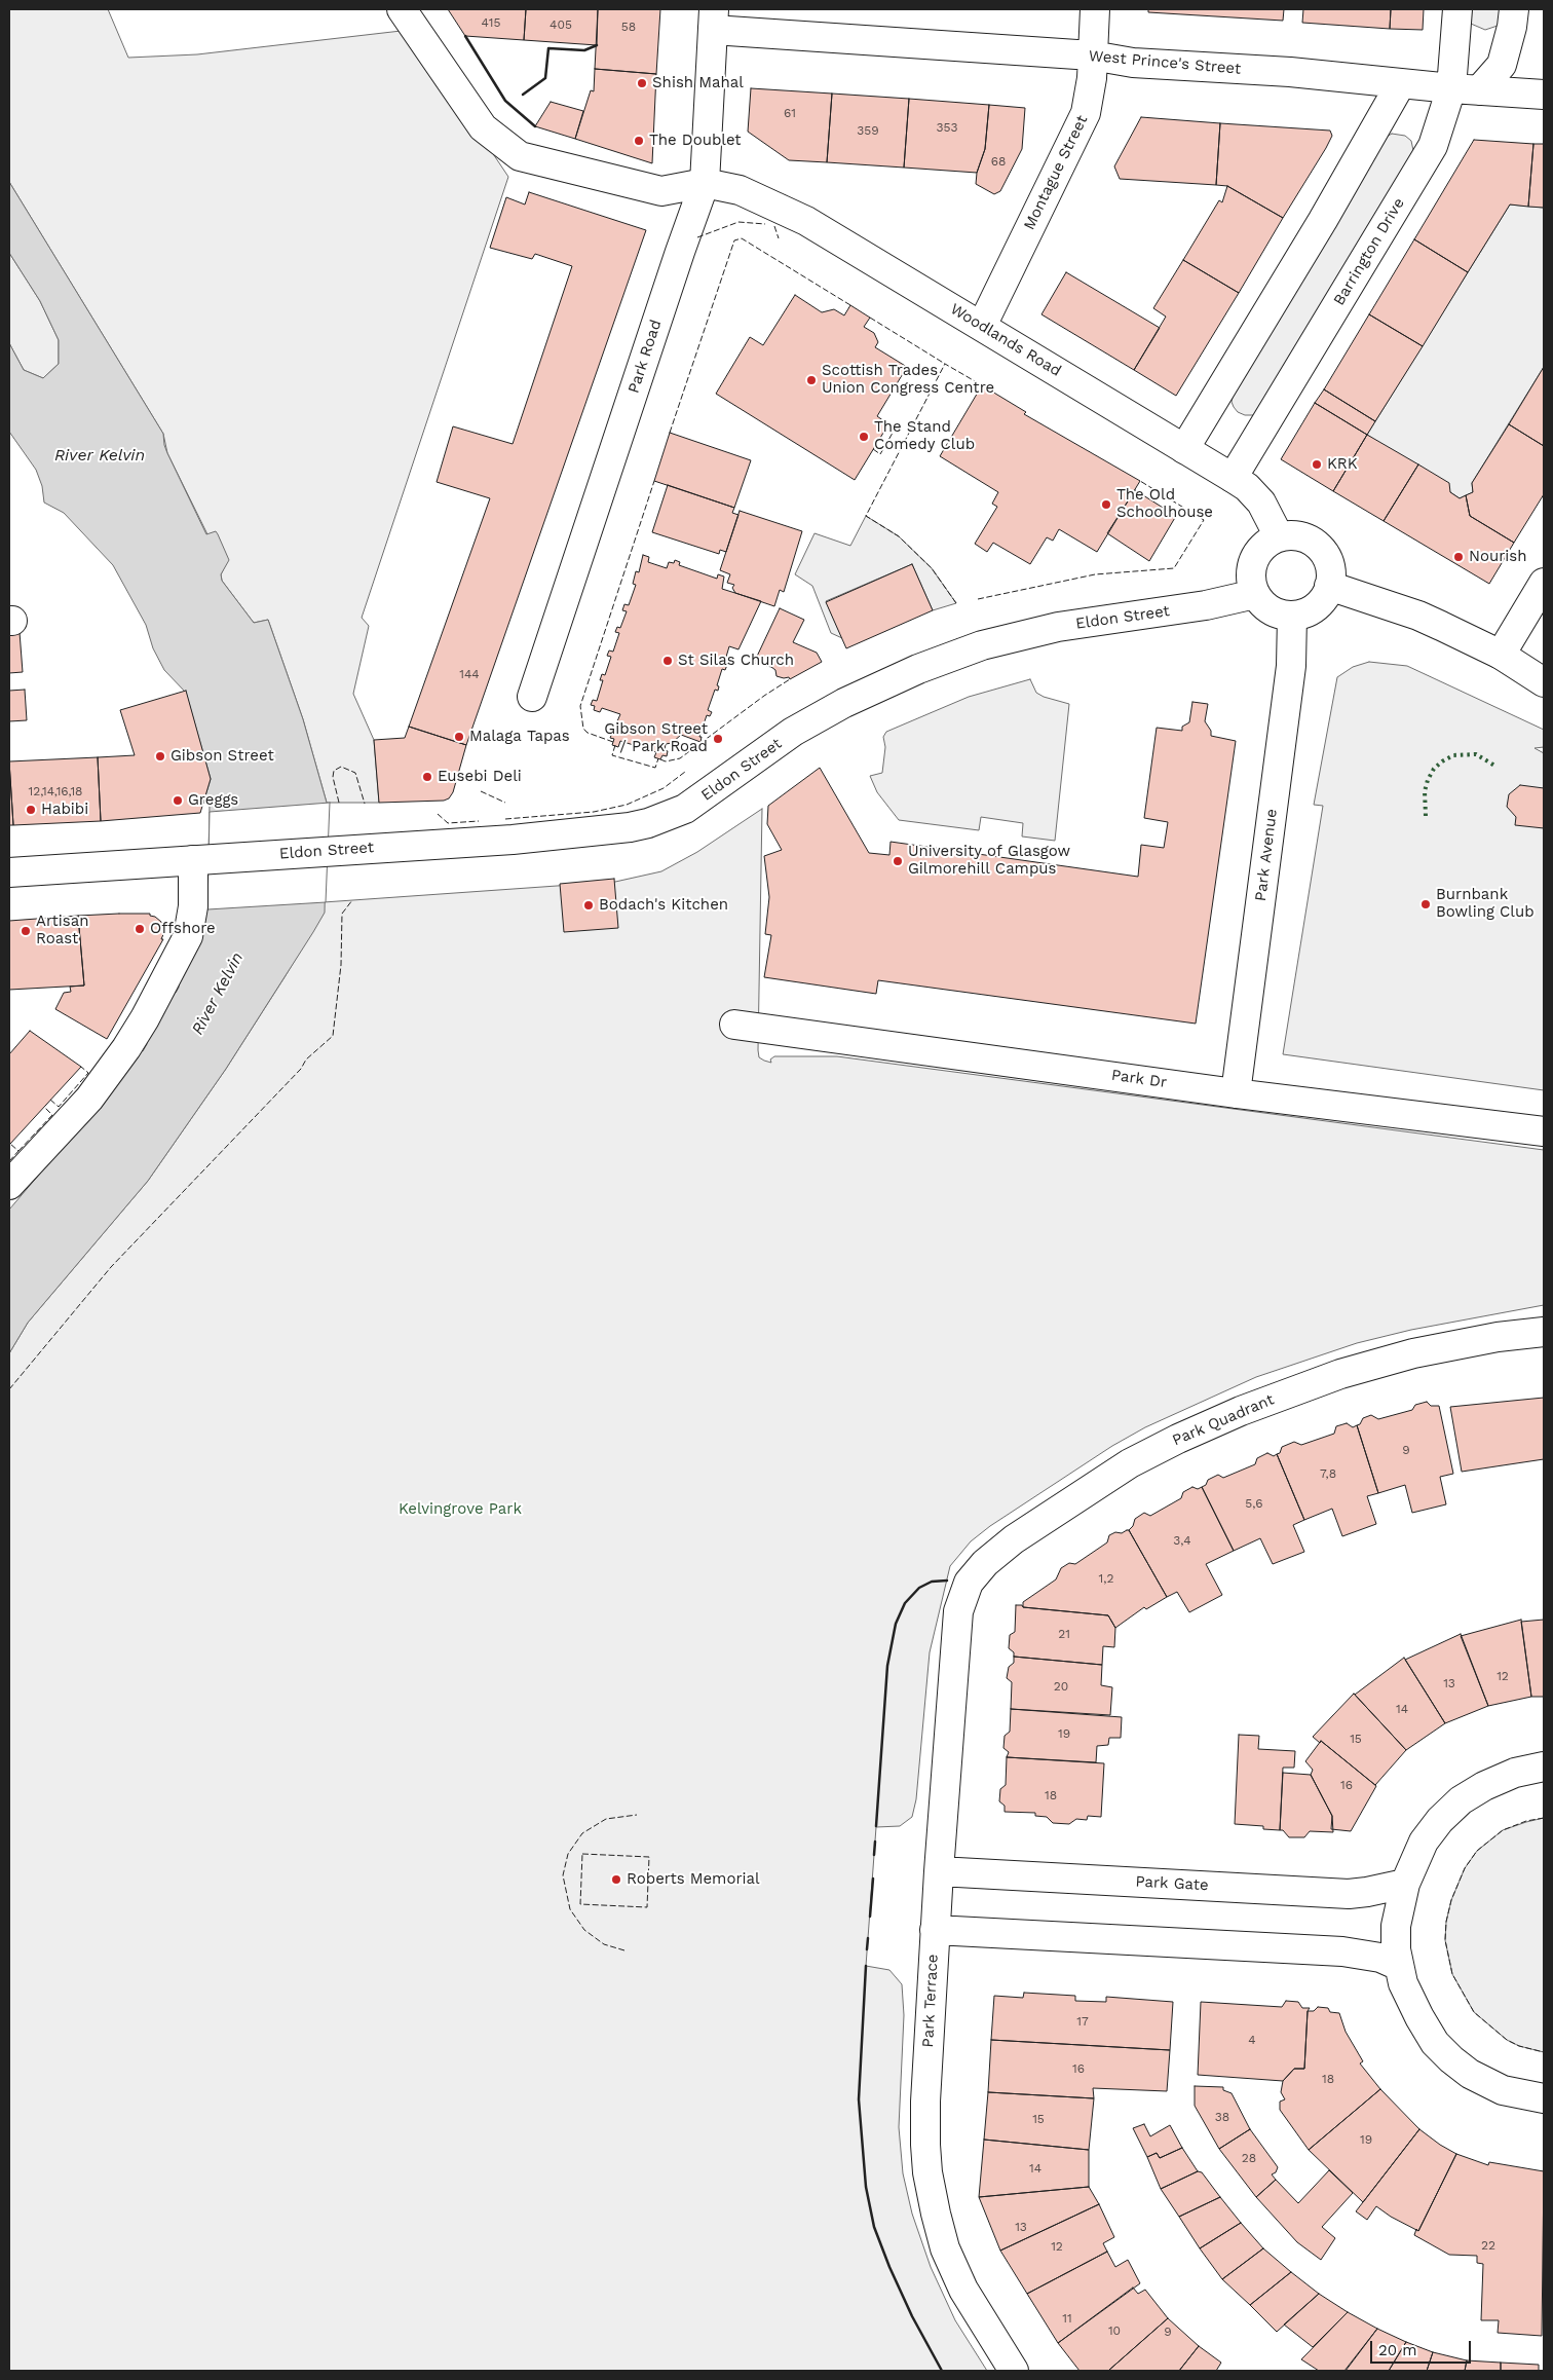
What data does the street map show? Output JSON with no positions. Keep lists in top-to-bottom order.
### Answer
{
  "streets": {
    "street": [
      "West Prince's Street",
      "Montague Street",
      "Barrington Drive",
      "Woodlands Road",
      "Park Road",
      "Eldon Street",
      "Park Avenue",
      "Park Dr",
      "Park Quadrant",
      "Park Gate",
      "Park Terrace"
    ]
  },
  "crossings": [
    ["West Prince's Street", "Montague Street"],
    ["West Prince's Street", "Barrington Drive"],
    ["West Prince's Street", "Park Road"],
    ["Montague Street", "Woodlands Road"],
    ["Barrington Drive", "Woodlands Road"],
    ["Woodlands Road", "Park Road"],
    ["Woodlands Road", "Eldon Street"],
    ["Woodlands Road", "Park Avenue"],
    ["Eldon Street", "Park Avenue"],
    ["Park Avenue", "Park Dr"],
    ["Park Quadrant", "Park Terrace"],
    ["Park Gate", "Park Terrace"]
  ],
  "water": ["River Kelvin"],
  "parks": ["Kelvingrove Park"],
  "places": [
    "Shish Mahal",
    "The Doublet",
    "Scottish Trades Union Congress Centre",
    "The Stand Comedy Club",
    "KRK",
    "The Old Schoolhouse",
    "Nourish",
    "St Silas Church",
    "Malaga Tapas",
    "Gibson Street / Park Road",
    "Gibson Street",
    "Eusebi Deli",
    "Greggs",
    "Habibi",
    "University of Glasgow Gilmorehill Campus",
    "Burnbank Bowling Club",
    "Bodach's Kitchen",
    "Offshore",
    "Artisan Roast",
    "Roberts Memorial"
  ],
  "house_numbers": [
    "415",
    "405",
    "58",
    "61",
    "353",
    "359",
    "68",
    "144",
    "12,14,16,18",
    "9",
    "7,8",
    "5,6",
    "3,4",
    "1,2",
    "21",
    "12",
    "13",
    "20",
    "14",
    "19",
    "15",
    "16",
    "18",
    "17",
    "4",
    "16",
    "18",
    "38",
    "15",
    "19",
    "28",
    "14",
    "13",
    "22",
    "12",
    "11",
    "10",
    "9"
  ],
  "scale_bar": "20 m"
}
